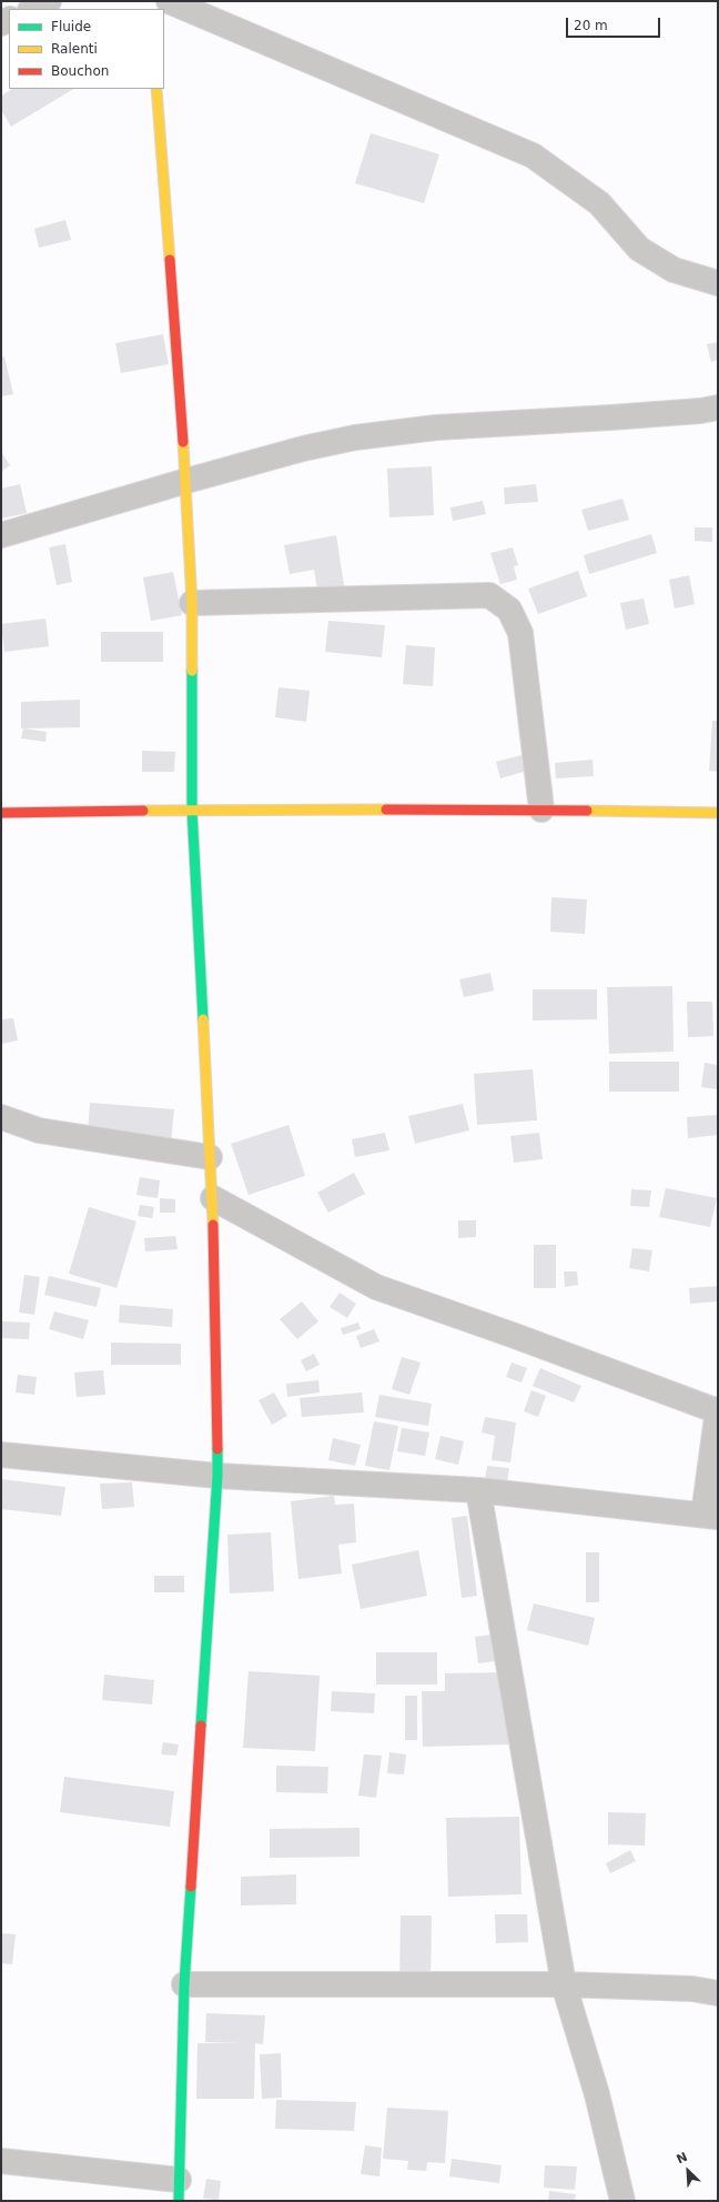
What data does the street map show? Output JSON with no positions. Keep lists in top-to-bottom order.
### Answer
{
  "legend": ["Fluide", "Ralenti", "Bouchon"],
  "scale_bar": "20 m",
  "north": "top left"
}
